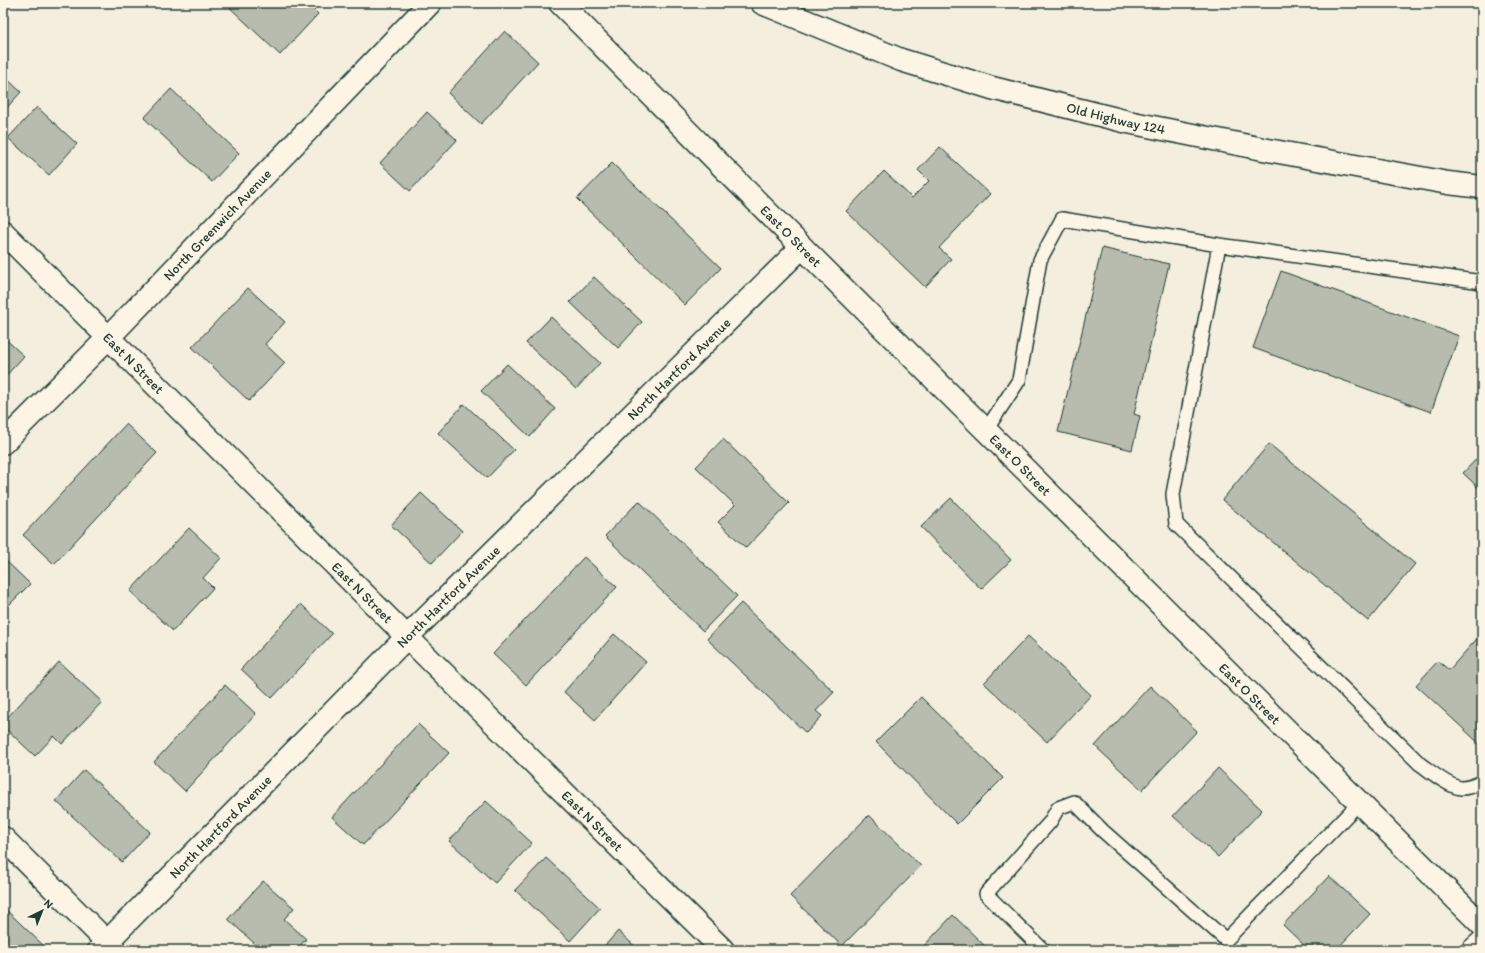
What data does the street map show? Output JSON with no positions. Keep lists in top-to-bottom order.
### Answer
{
  "streets": {
    "street": [
      "Old Highway 124",
      "North Greenwich Avenue",
      "East O Street",
      "East N Street",
      "North Hartford Avenue"
    ]
  },
  "crossings": [
    ["North Greenwich Avenue", "East N Street"],
    ["East O Street", "North Hartford Avenue"],
    ["East N Street", "North Hartford Avenue"]
  ],
  "north": "top right"
}
